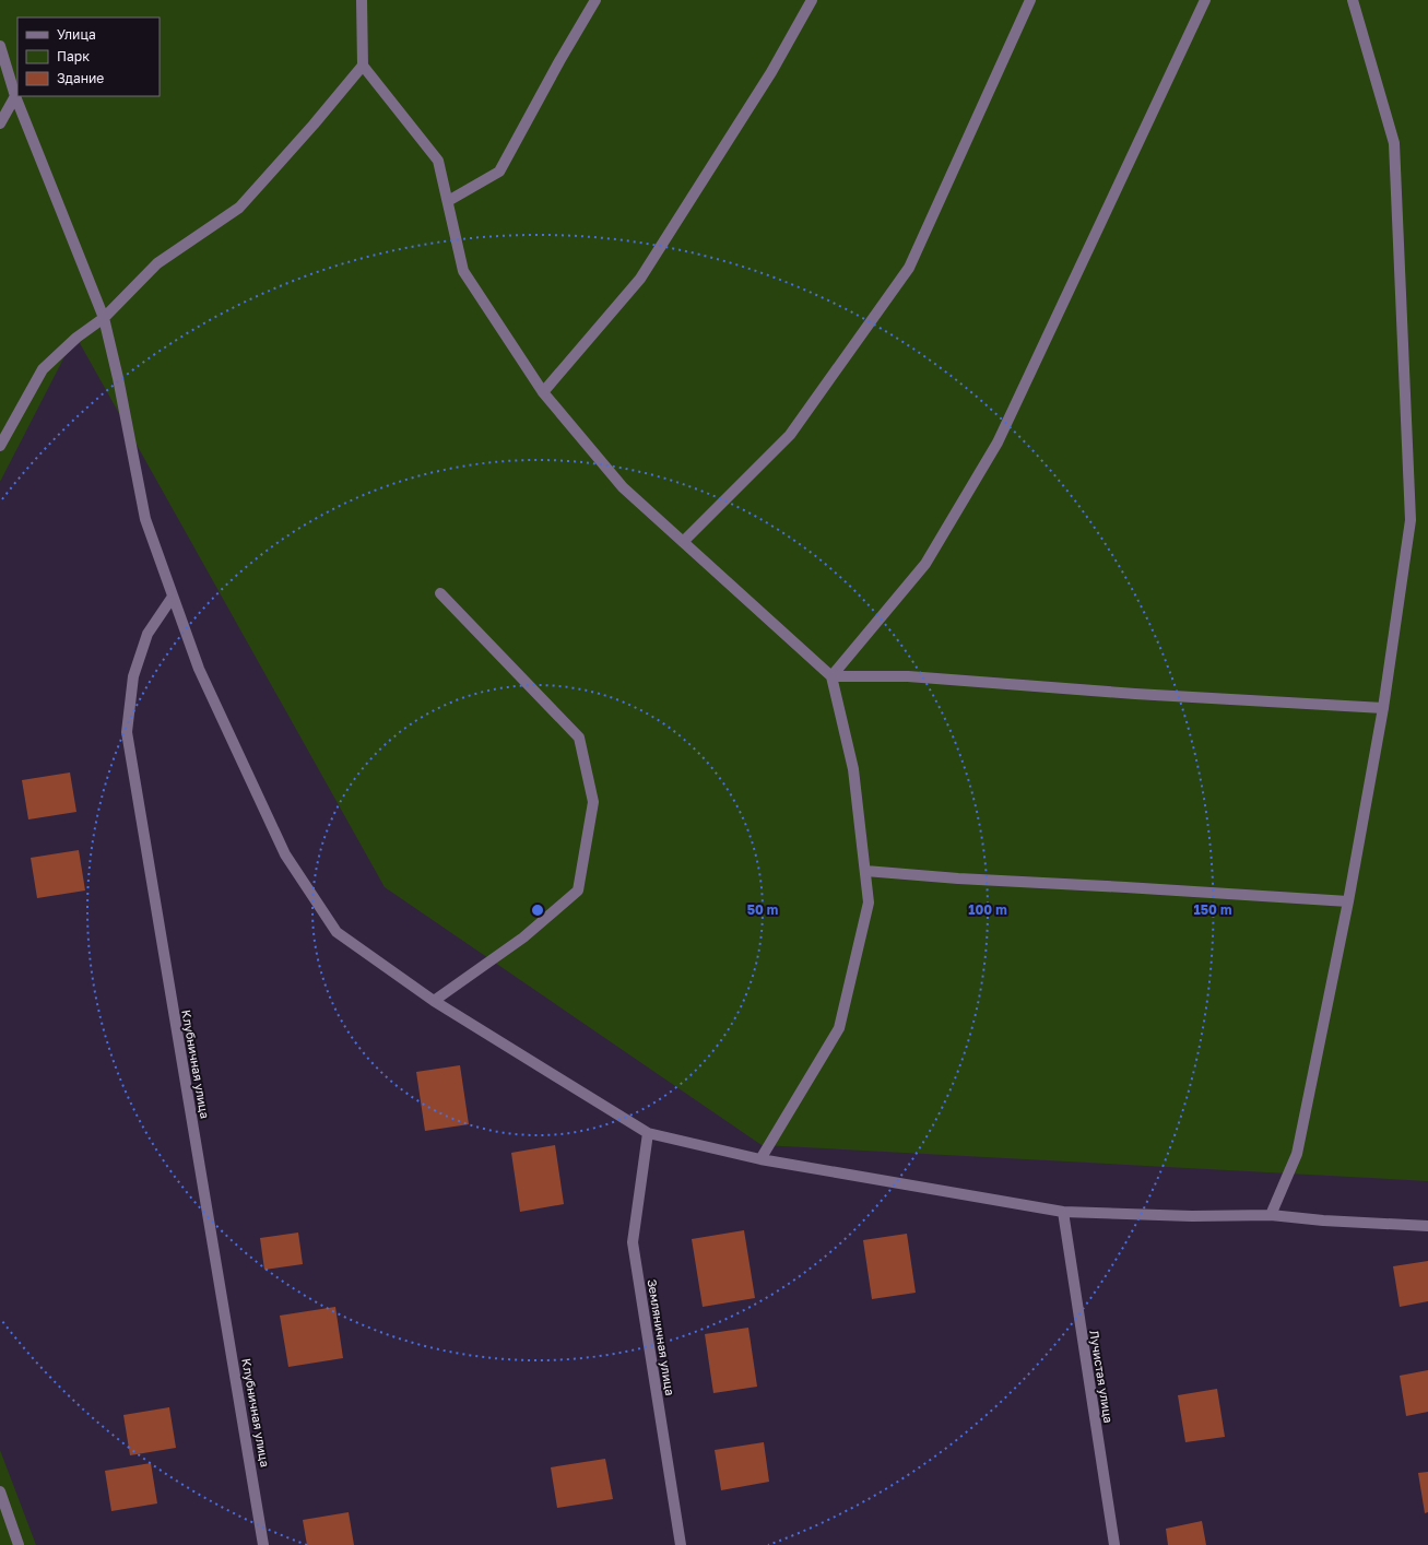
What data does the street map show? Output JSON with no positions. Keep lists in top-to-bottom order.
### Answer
{
  "streets": {
    "street": ["Клубничная улица", "Земляничная улица", "Лучистая улица"]
  },
  "legend": ["Улица", "Парк", "Здание"],
  "rings": ["50 m", "100 m", "150 m"]
}
